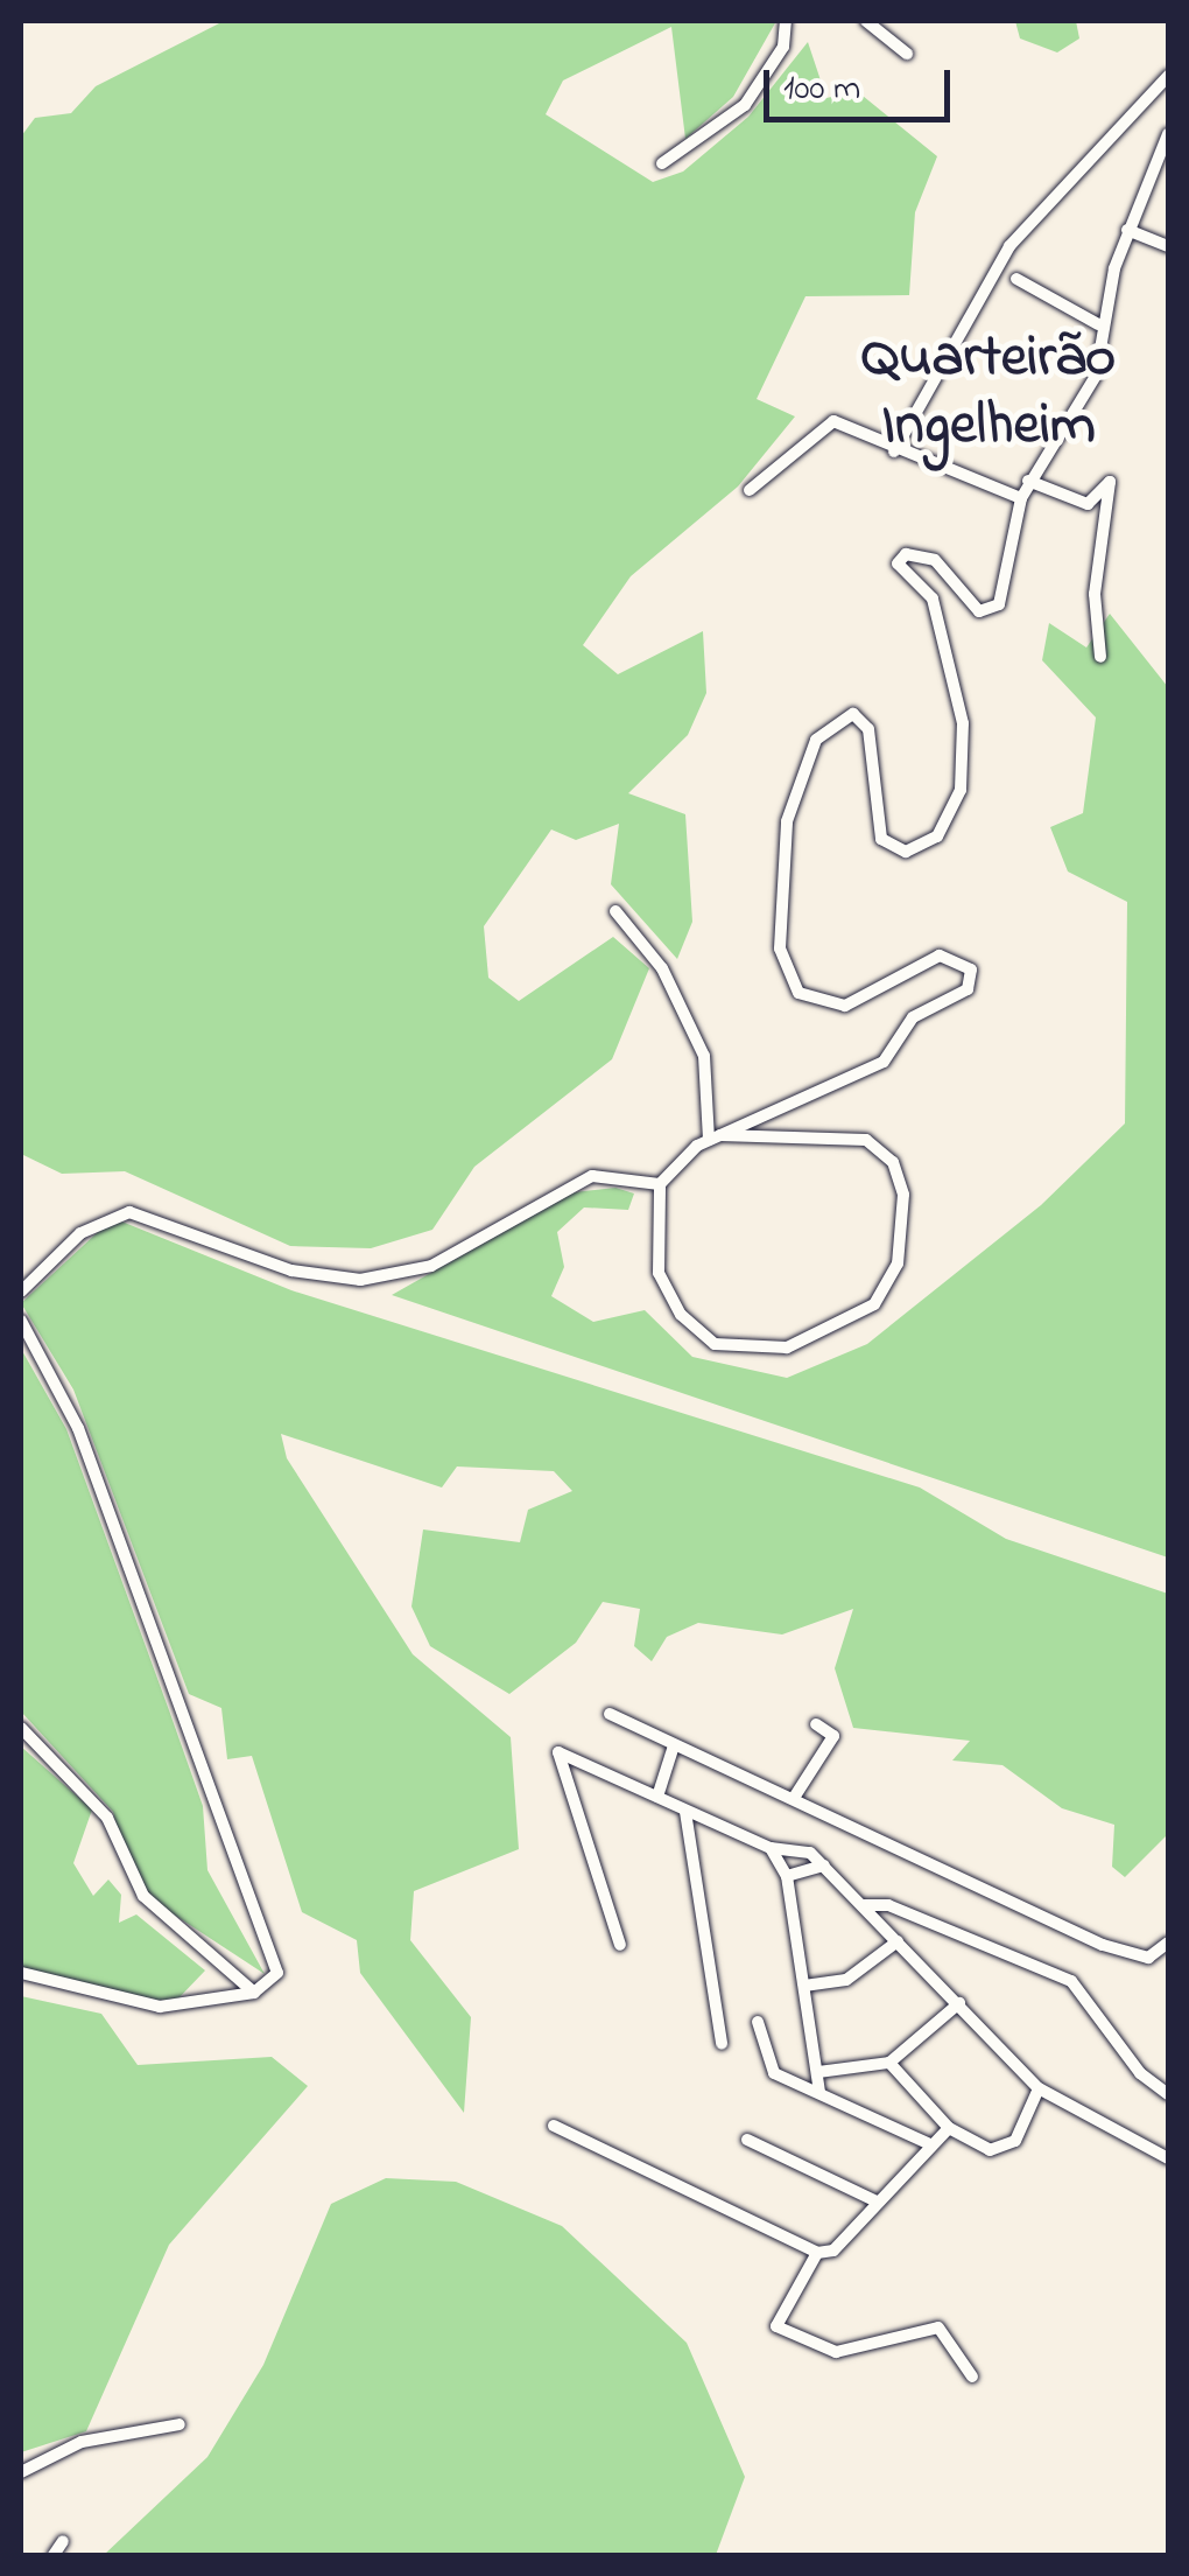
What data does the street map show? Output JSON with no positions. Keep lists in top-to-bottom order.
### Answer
{
  "districts": ["Quarteirão Ingelheim"],
  "scale_bar": "100 m"
}
